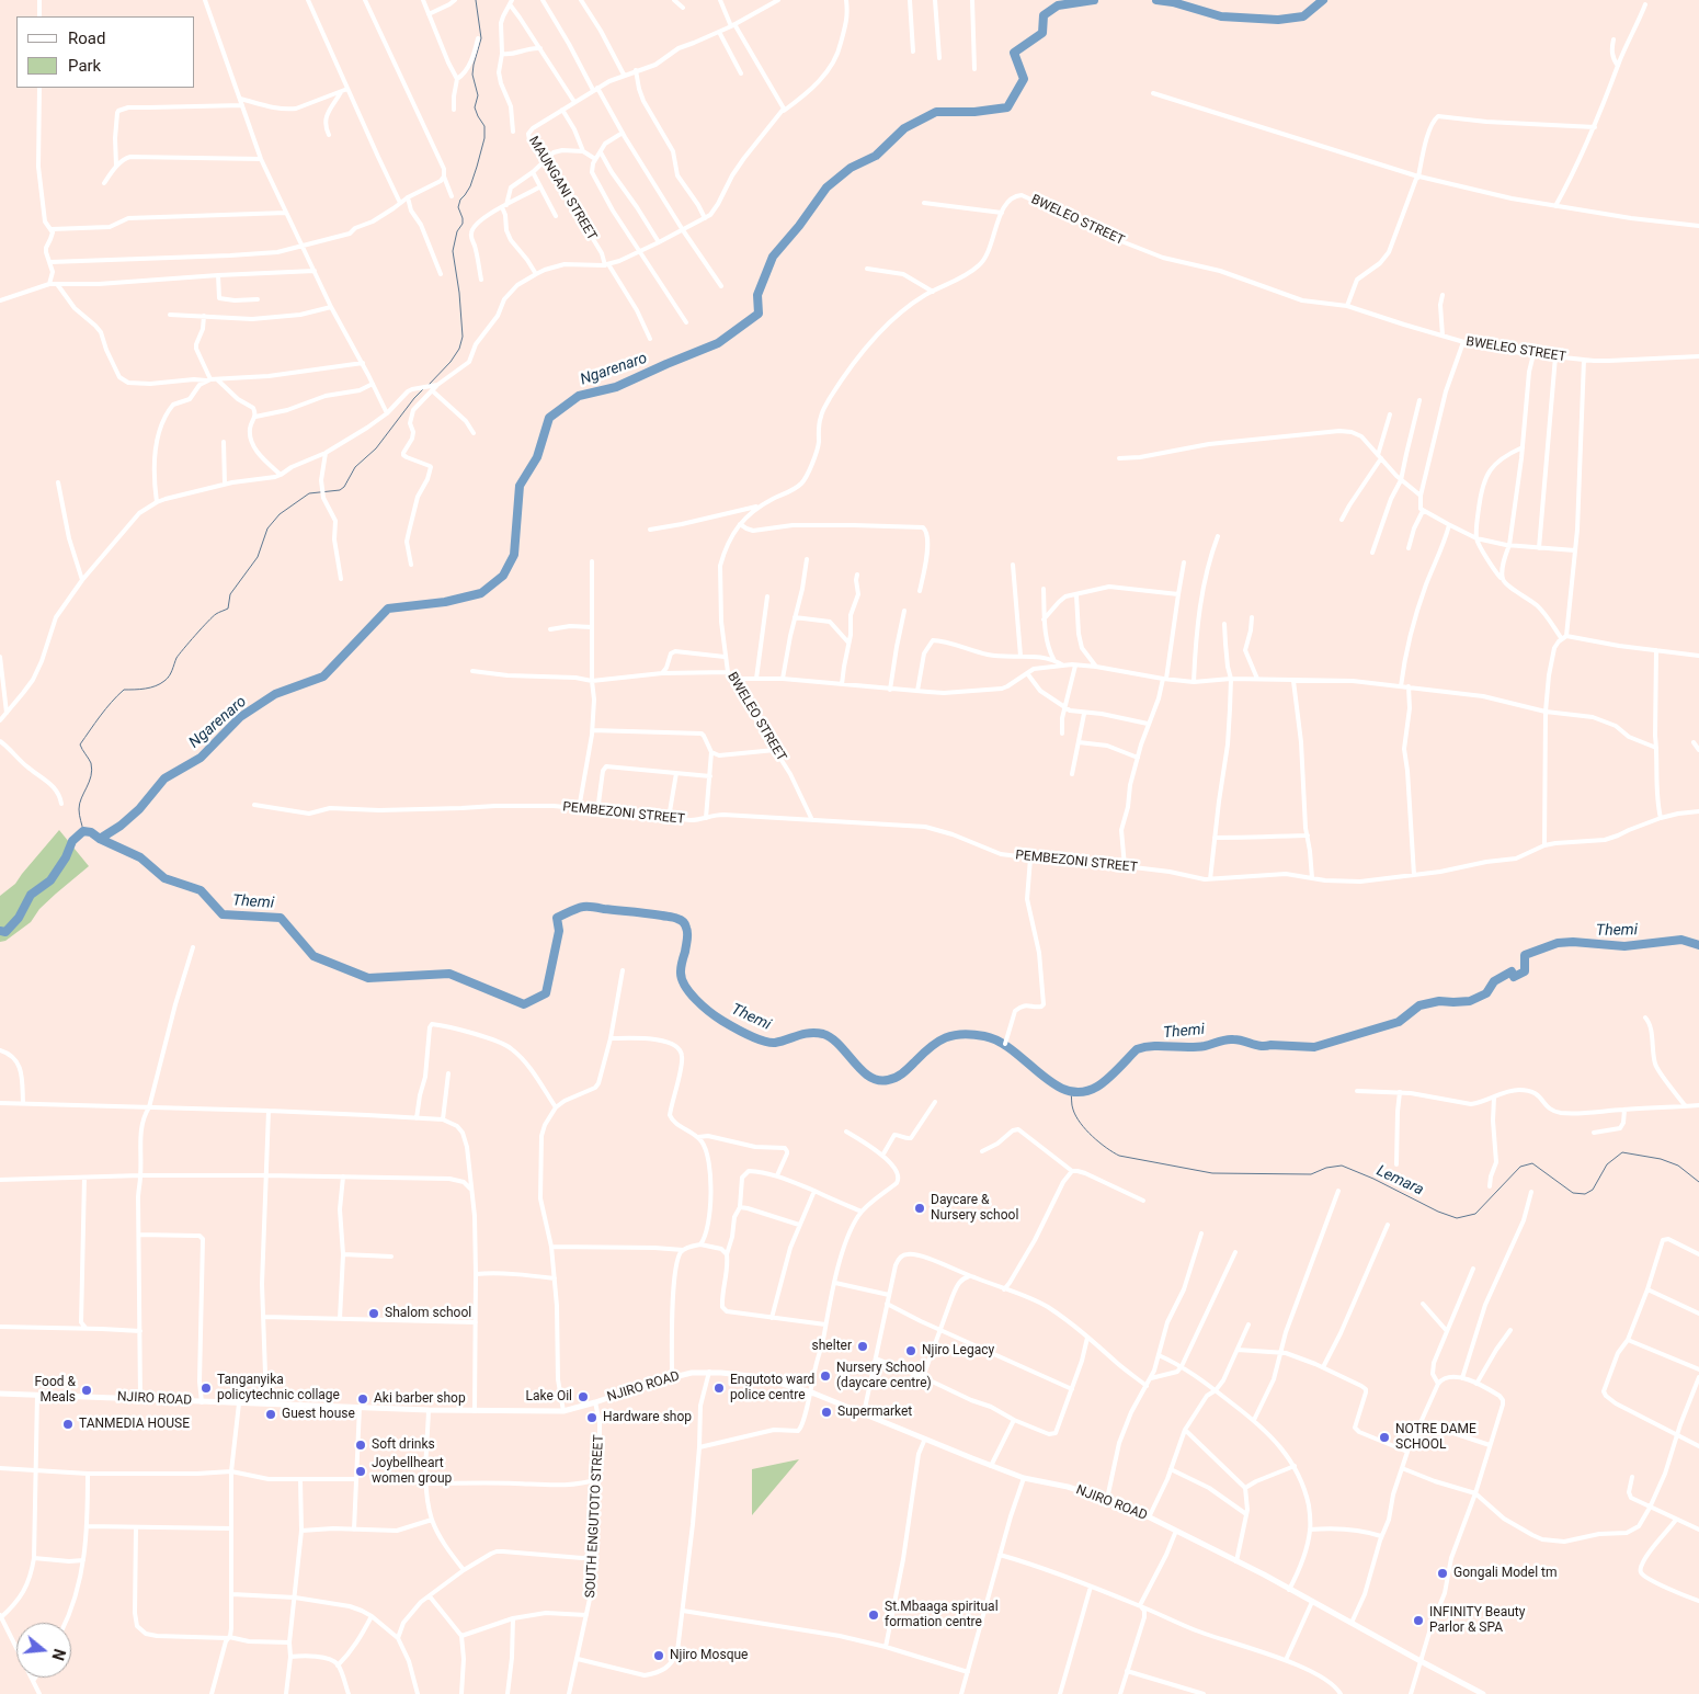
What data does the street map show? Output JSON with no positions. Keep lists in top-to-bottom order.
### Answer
{
  "streets": {
    "street": [
      "MAUNGANI STREET",
      "BWELEO STREET",
      "PEMBEZONI STREET",
      "NJIRO ROAD",
      "SOUTH ENGUTOTO STREET"
    ]
  },
  "crossings": [
    ["BWELEO STREET", "PEMBEZONI STREET"],
    ["NJIRO ROAD", "SOUTH ENGUTOTO STREET"]
  ],
  "water": ["Ngarenaro", "Themi", "Lemara"],
  "places": [
    "Daycare & Nursery school",
    "Shalom school",
    "shelter",
    "Njiro Legacy",
    "Nursery School (daycare centre)",
    "Tanganyika policytechnic collage",
    "Engutoto ward police centre",
    "Food & Meals",
    "Lake Oil",
    "Aki barber shop",
    "Supermarket",
    "Guest house",
    "Hardware shop",
    "TANMEDIA HOUSE",
    "NOTRE DAME SCHOOL",
    "Soft drinks",
    "Joybellheart women group",
    "Gongali Model tm",
    "St.Mbaaga spiritual formation centre",
    "INFINITY Beauty Parlor & SPA",
    "Njiro Mosque"
  ],
  "legend": ["Road", "Park"],
  "north": "right"
}
